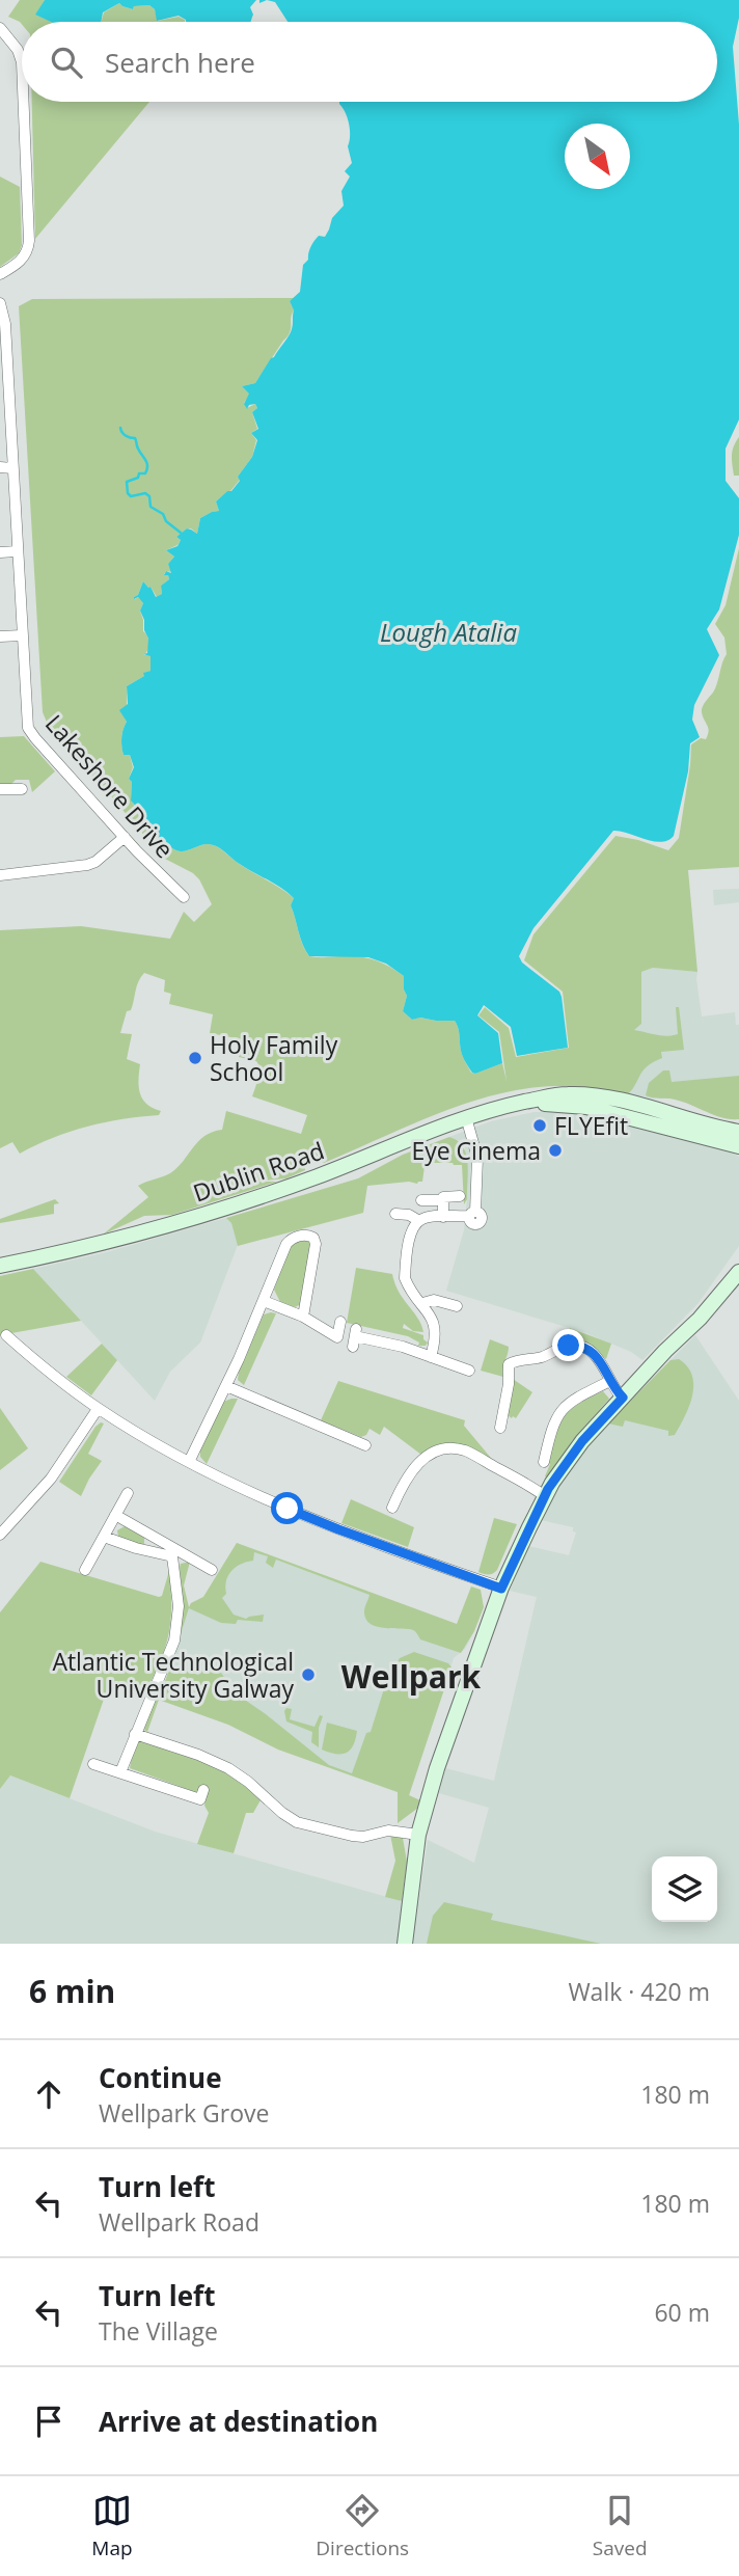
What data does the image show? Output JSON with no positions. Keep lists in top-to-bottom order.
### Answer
{
  "streets": {
    "main road": ["Dublin Road"],
    "street": ["Lakeshore Drive"]
  },
  "districts": ["Wellpark"],
  "water": ["Lough Atalia"],
  "places": [
    "Holy Family School",
    "FLYEfit",
    "Eye Cinema",
    "Atlantic Technological University Galway"
  ],
  "north": "bottom right",
  "page": {
    "search": "Search here",
    "heading": ["6 min", "Walk · 420 m"],
    "list": [
      ["Continue", "Wellpark Grove", "180 m"],
      ["Turn left", "Wellpark Road", "180 m"],
      ["Turn left", "The Village", "60 m"],
      "Arrive at destination"
    ],
    "nav": ["Map", "Directions", "Saved"]
  }
}
